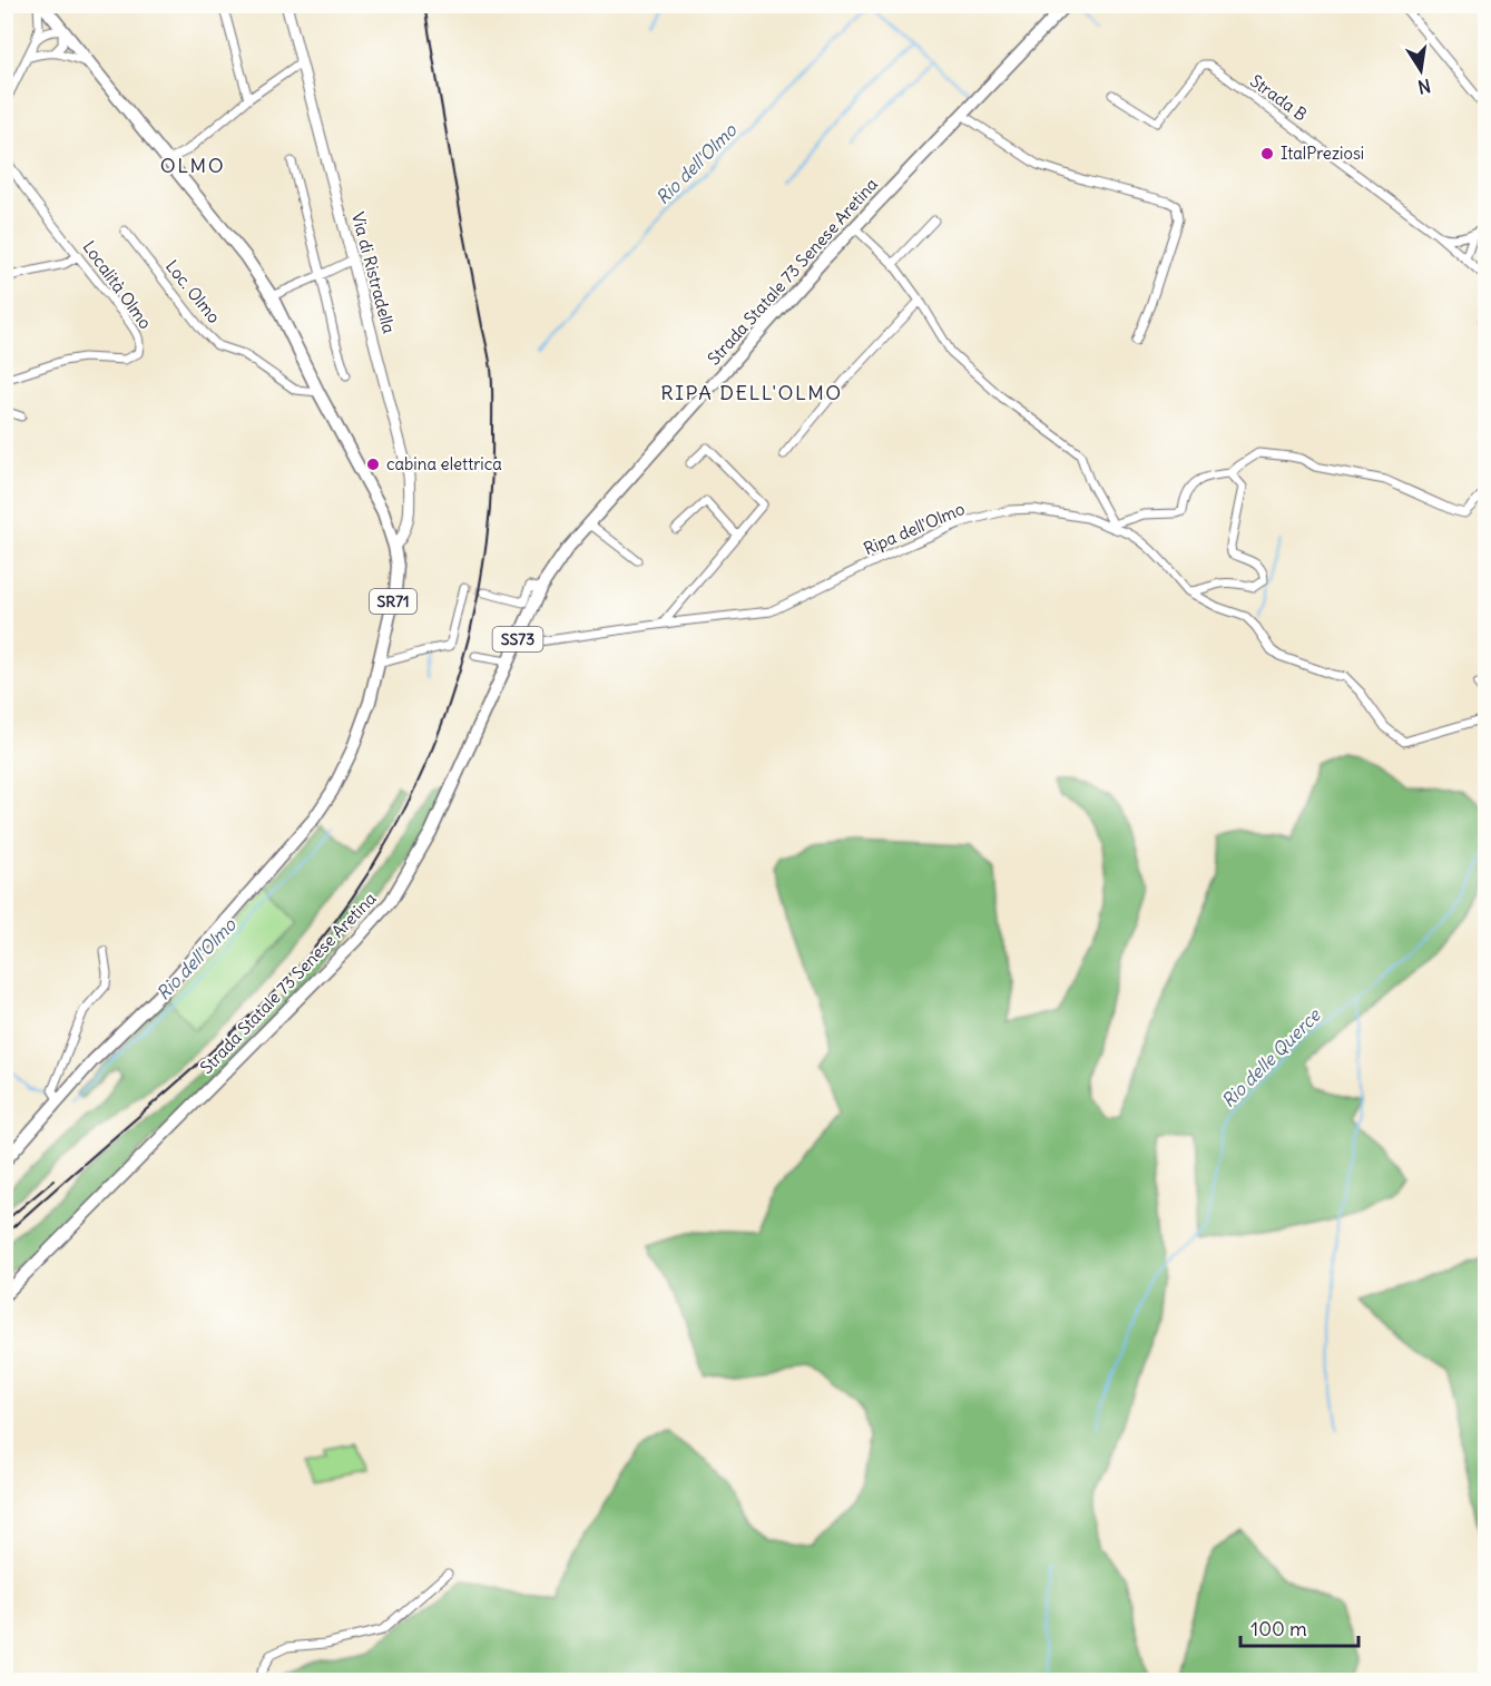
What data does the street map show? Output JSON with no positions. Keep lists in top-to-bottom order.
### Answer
{
  "streets": {
    "main road": ["Strada Statale 73 Senese Aretina", "SR71", "SS73"],
    "street": [
      "Strada B",
      "Via di Ristradella",
      "Località Olmo",
      "Loc. Olmo",
      "Ripa dell'Olmo"
    ]
  },
  "crossings": [
    ["Strada Statale 73 Senese Aretina", "Ripa dell'Olmo"],
    ["Via di Ristradella", "SR71"],
    ["Loc. Olmo", "SR71"]
  ],
  "districts": ["OLMO", "RIPA DELL'OLMO"],
  "water": ["Rio dell'Olmo", "Rio delle Querce"],
  "places": ["ItalPreziosi", "cabina elettrica"],
  "scale_bar": "100 m",
  "north": "bottom"
}
